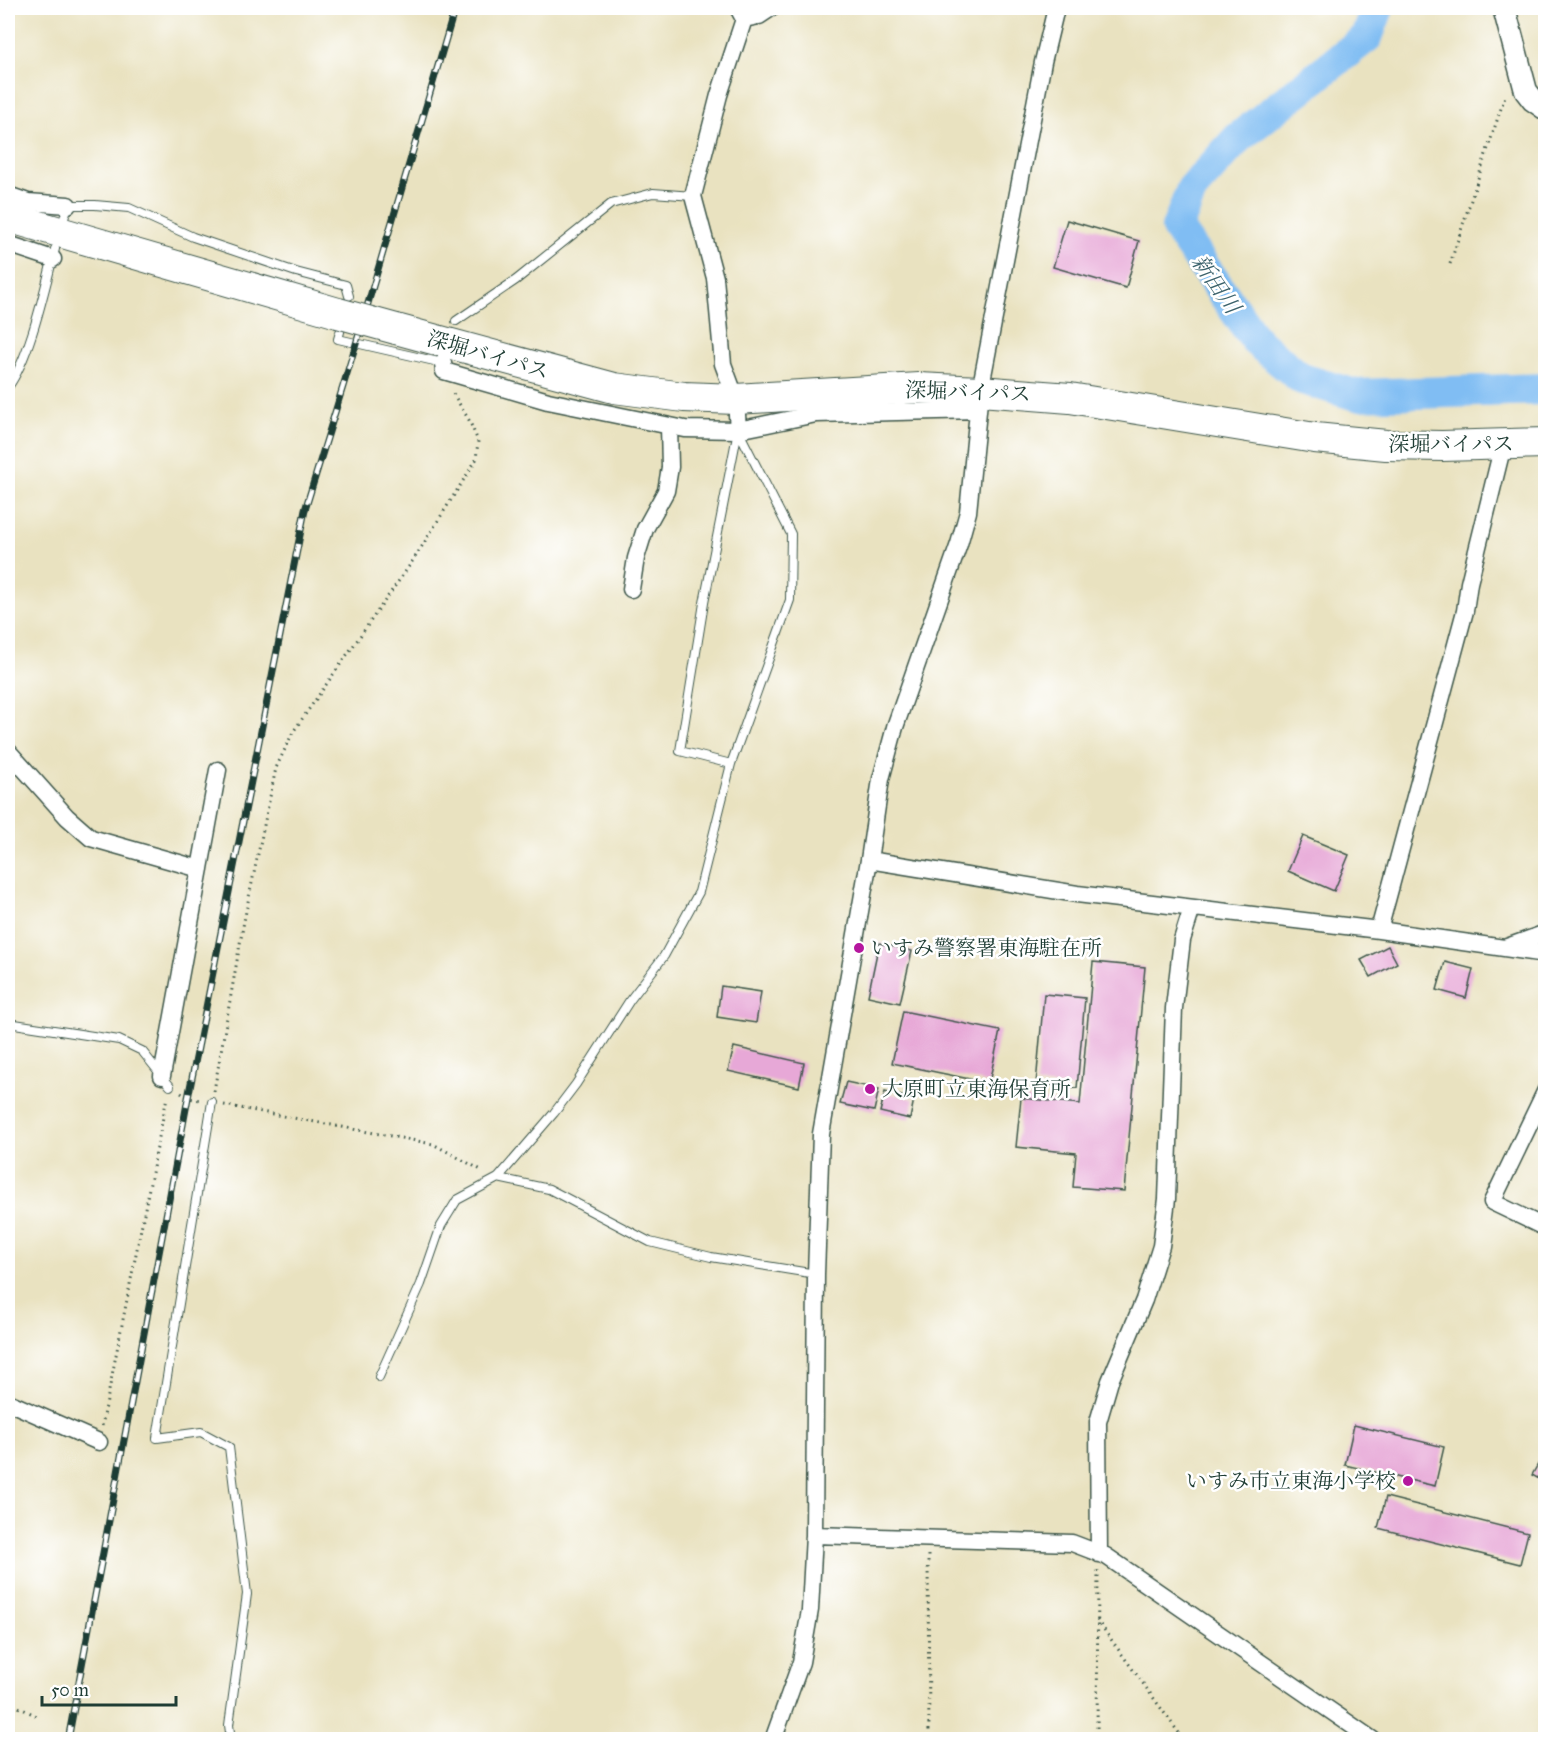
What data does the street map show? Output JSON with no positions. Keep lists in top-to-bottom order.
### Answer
{
  "streets": {
    "highway": ["深堀バイパス"]
  },
  "water": ["新田川"],
  "places": ["いすみ警察署東海駐在所", "大原町立東海保育所", "いすみ市立東海小学校"],
  "scale_bar": "50 m"
}
